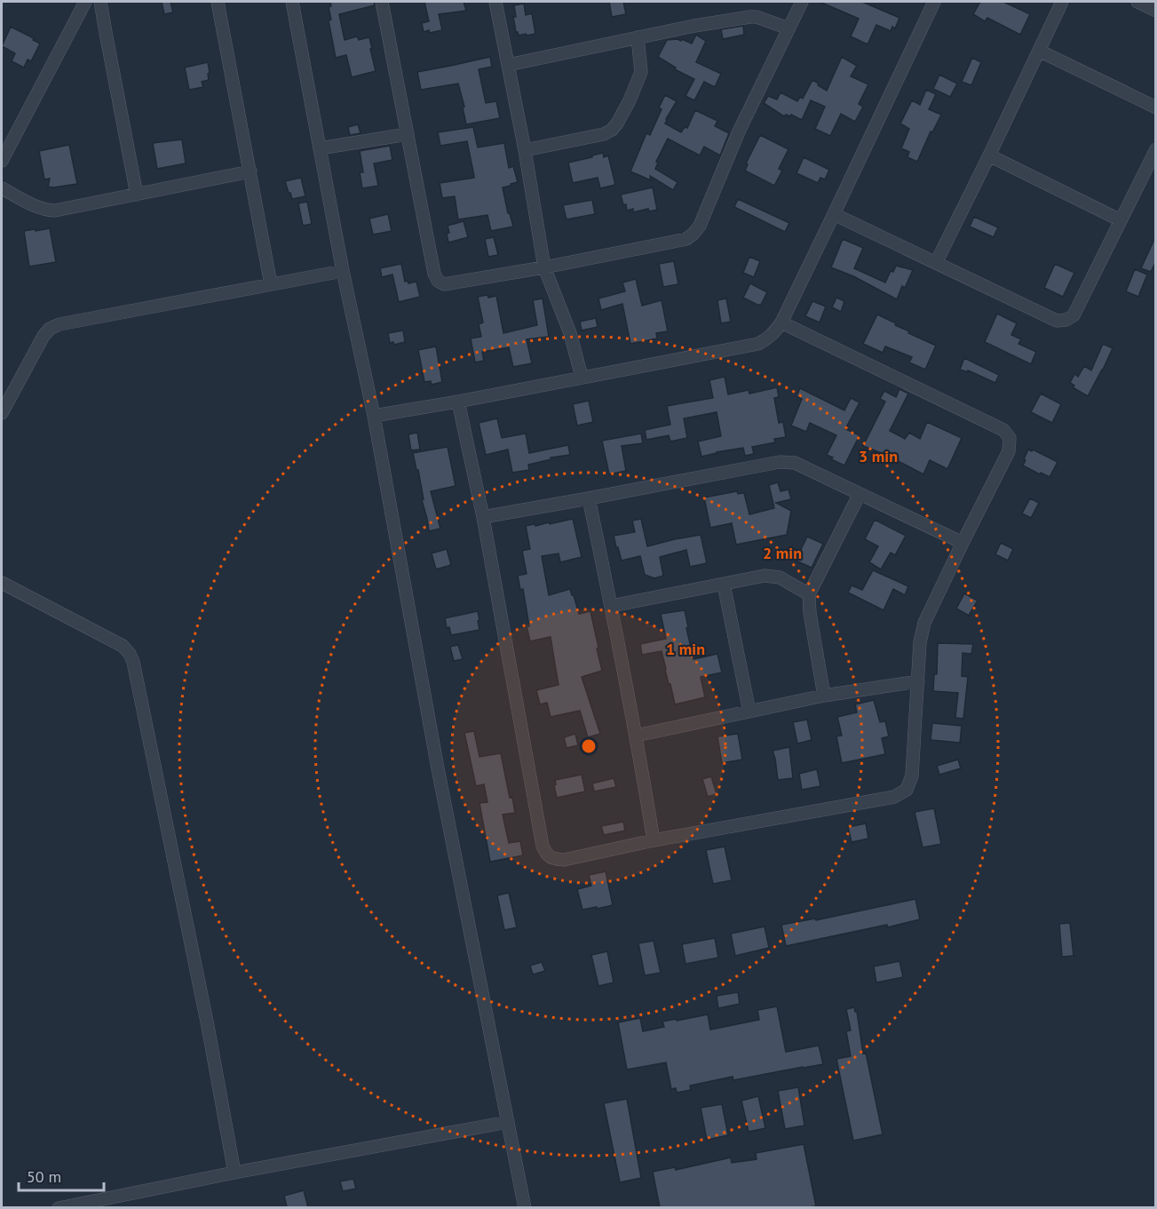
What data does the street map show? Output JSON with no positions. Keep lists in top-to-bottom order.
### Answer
{
  "scale_bar": "50 m",
  "rings": ["3 min", "2 min", "1 min"]
}
